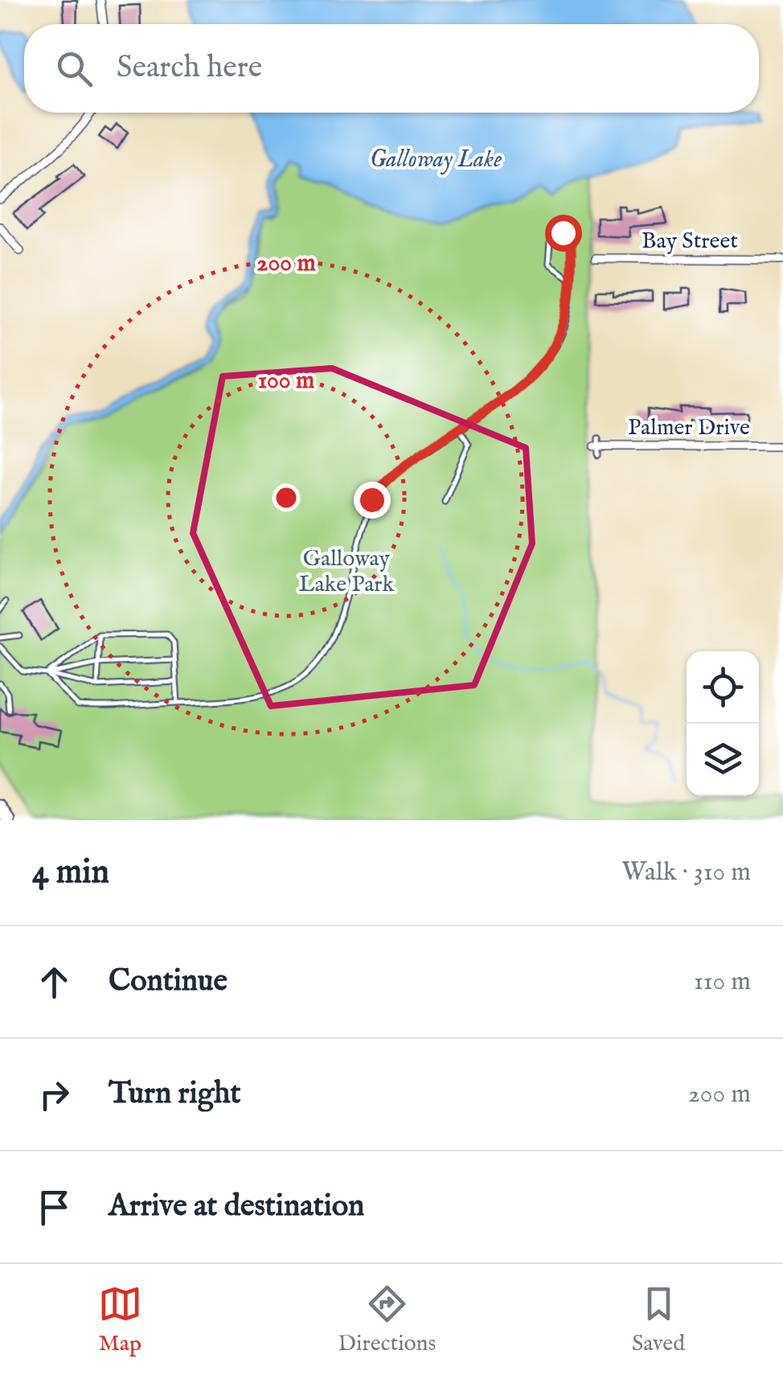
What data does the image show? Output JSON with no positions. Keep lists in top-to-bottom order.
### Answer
{
  "streets": {
    "street": ["Bay Street", "Palmer Drive"]
  },
  "water": ["Galloway Lake"],
  "parks": ["Galloway Lake Park"],
  "page": {
    "search": "Search here",
    "heading": ["4 min", "Walk · 310 m"],
    "list": [
      ["Continue", "110 m"],
      ["Turn right", "200 m"],
      "Arrive at destination"
    ],
    "nav": ["Map", "Directions", "Saved"]
  },
  "rings": ["200 m", "100 m"]
}
